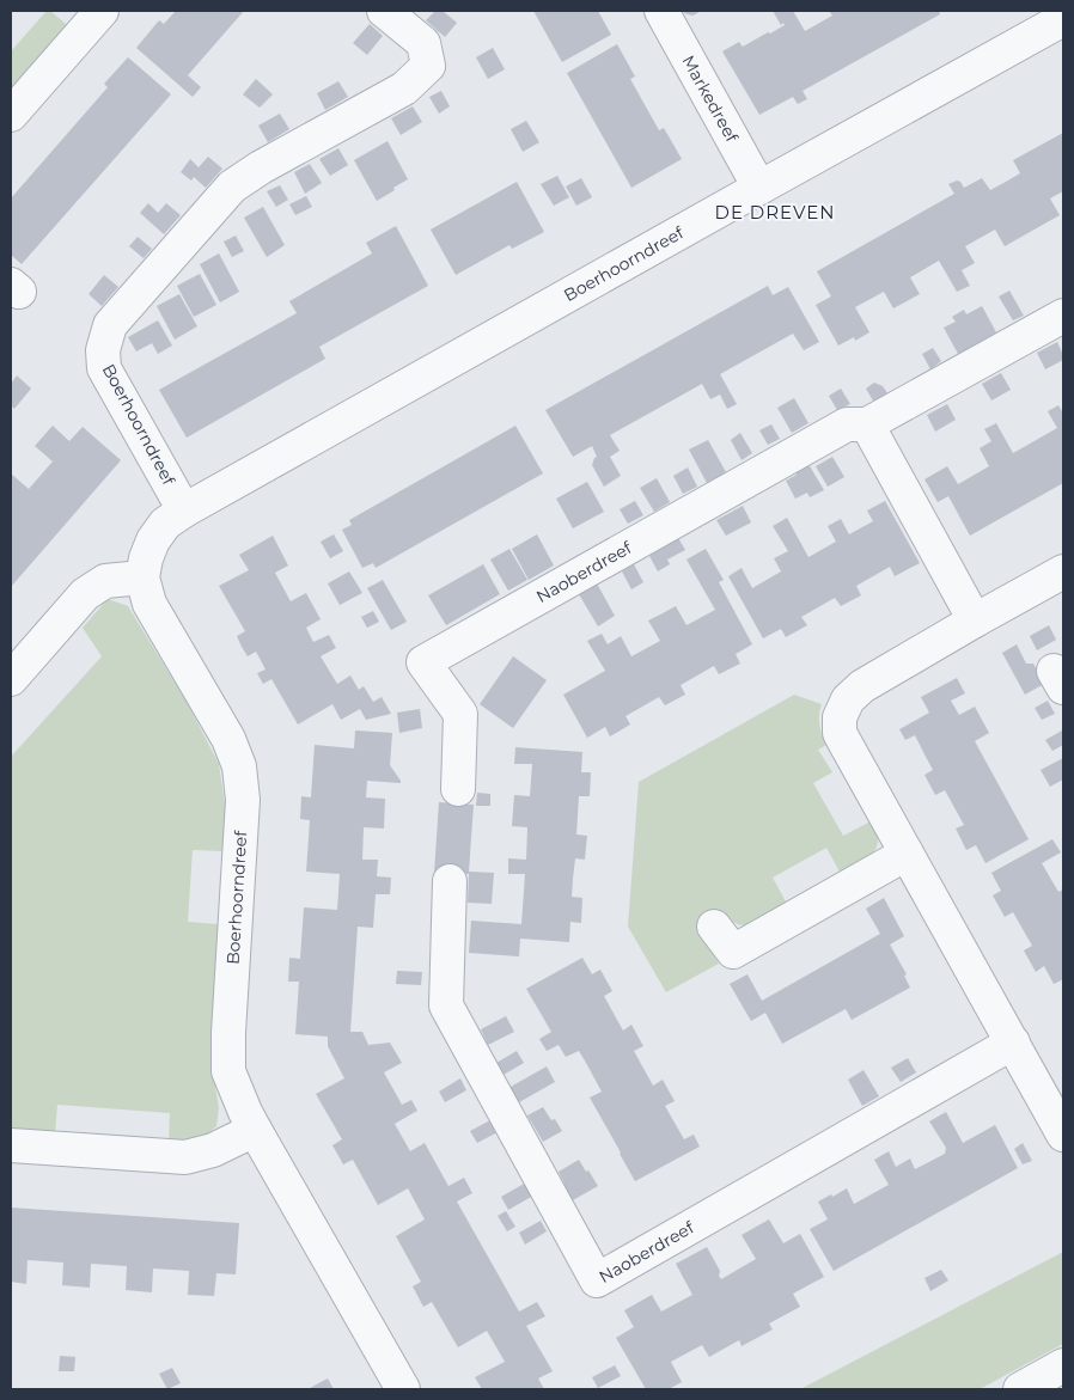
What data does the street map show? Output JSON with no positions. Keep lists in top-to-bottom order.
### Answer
{
  "streets": {
    "street": ["Markedreef", "Boerhoorndreef", "Naoberdreef"]
  },
  "crossings": [
    ["Markedreef", "Boerhoorndreef"]
  ],
  "districts": ["DE DREVEN"]
}
